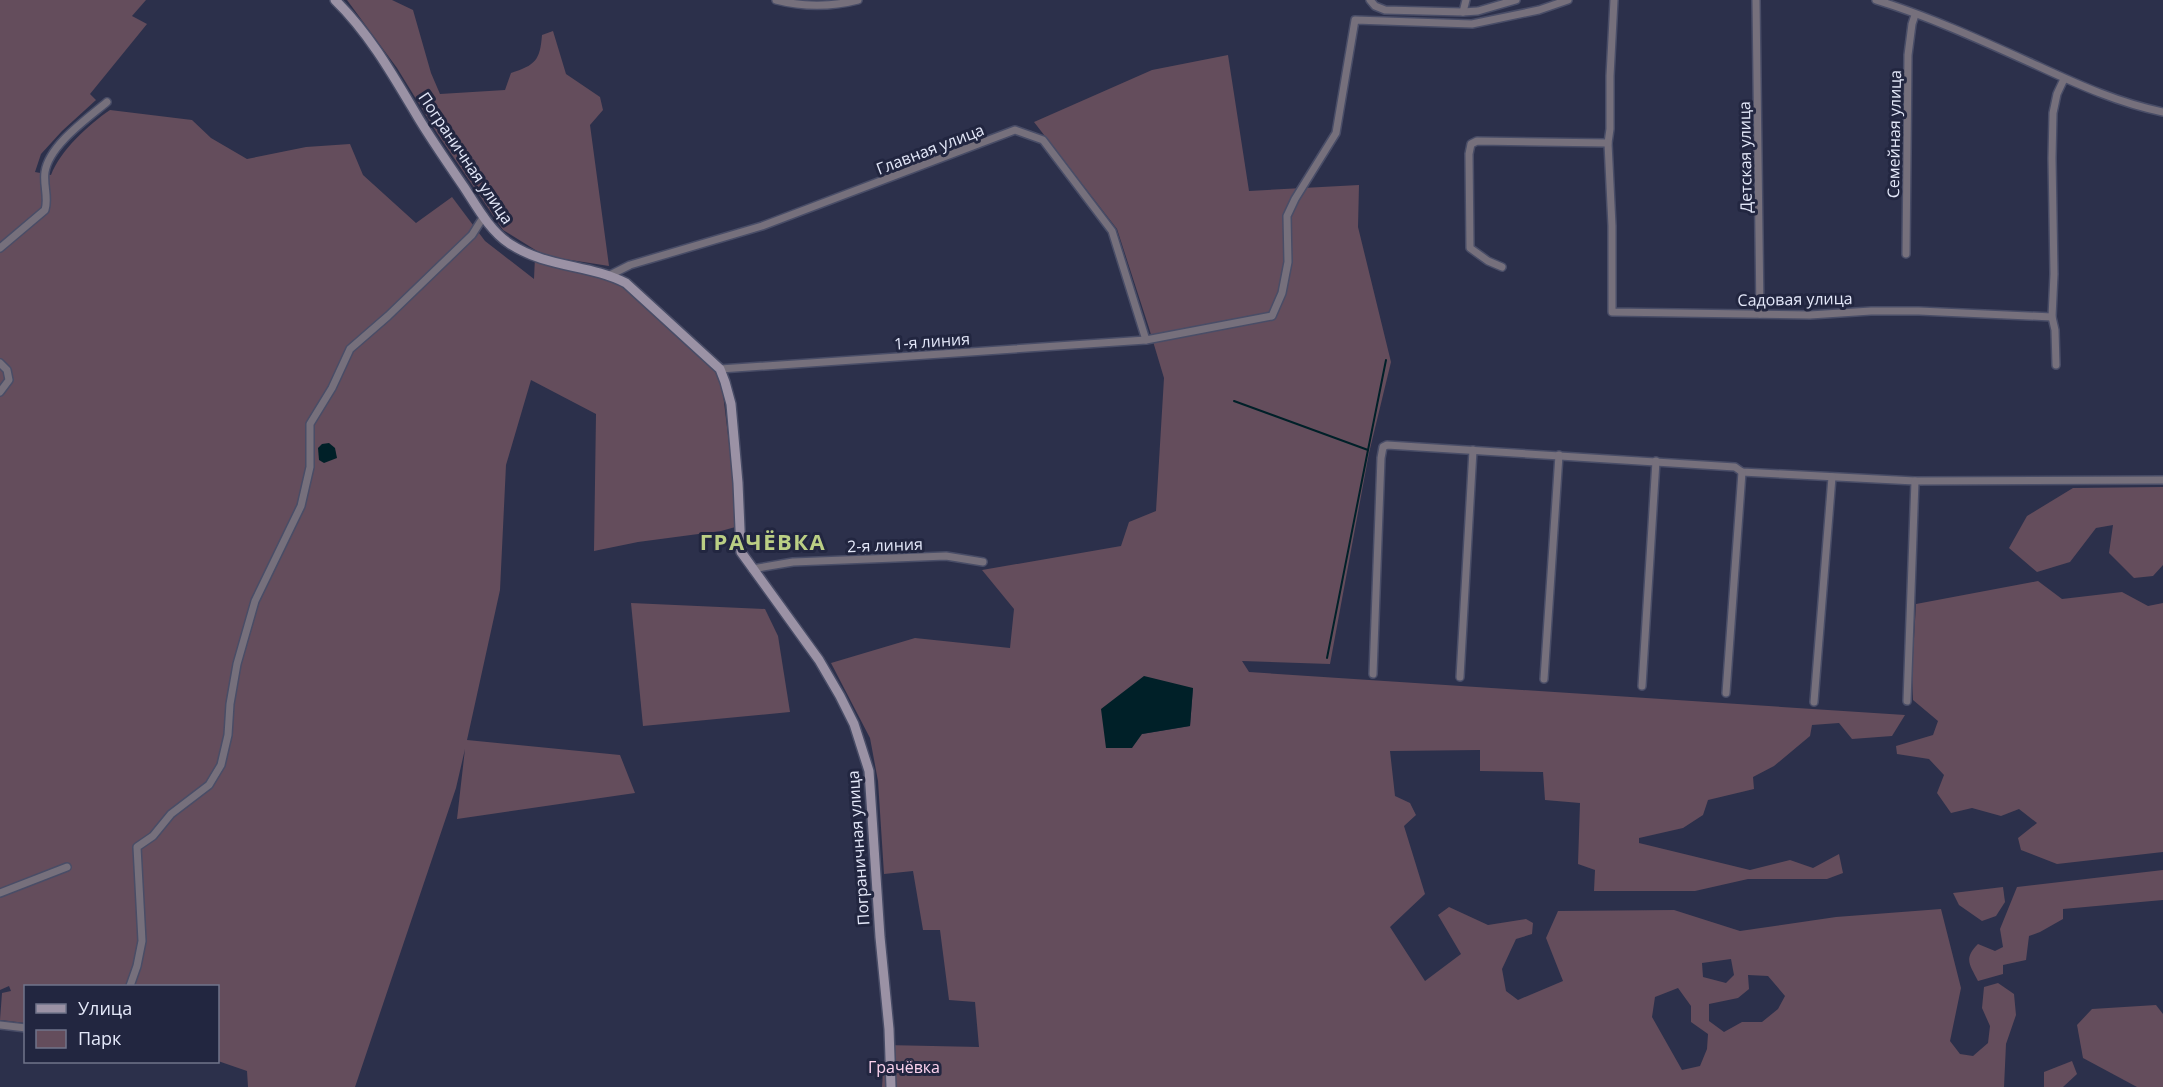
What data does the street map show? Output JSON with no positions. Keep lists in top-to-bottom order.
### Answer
{
  "streets": {
    "street": [
      "Семейная улица",
      "Главная улица",
      "Детская улица",
      "Пограничная улица",
      "Садовая улица",
      "1-я линия",
      "2-я линия"
    ]
  },
  "crossings": [
    ["Главная улица", "Пограничная улица"],
    ["Главная улица", "1-я линия"],
    ["Детская улица", "Садовая улица"],
    ["Пограничная улица", "1-я линия"],
    ["Пограничная улица", "2-я линия"]
  ],
  "districts": ["ГРАЧЁВКА"],
  "parks": ["Грачёвка"],
  "legend": ["Улица", "Парк"]
}
